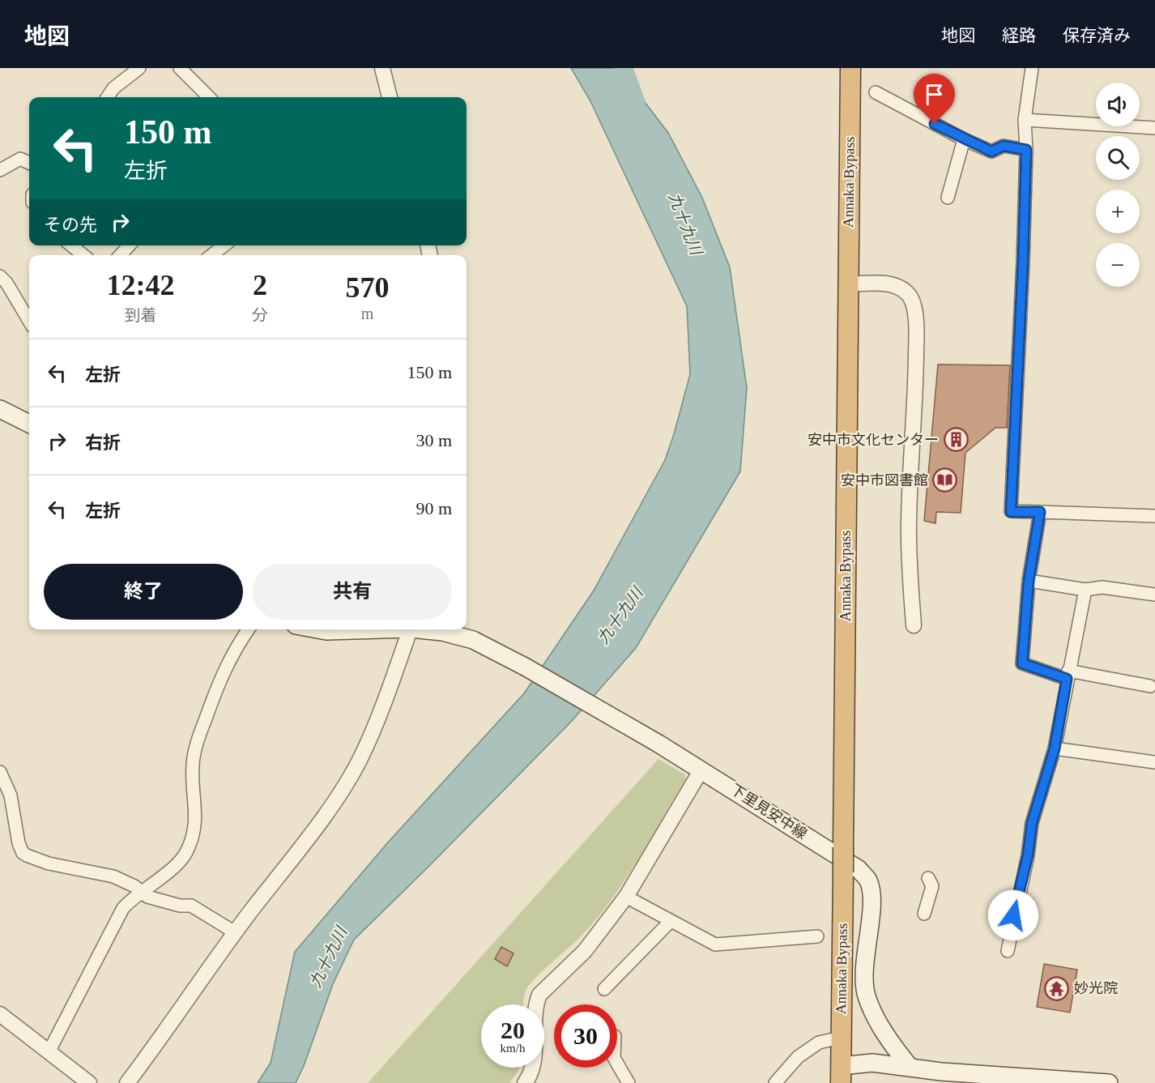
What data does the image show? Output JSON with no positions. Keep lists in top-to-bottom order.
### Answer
{
  "streets": {
    "highway": ["Annaka Bypass"],
    "main road": ["下里見安中線"]
  },
  "water": ["九十九川"],
  "places": {
    "building": ["安中市文化センター"],
    "library": ["安中市図書館"],
    "temple": ["妙光院"]
  },
  "page": {
    "header": "地図",
    "nav": ["地図", "経路", "保存済み"],
    "map_buttons": ["+", "−"],
    "turn": ["150 m", "左折"],
    "then": "その先",
    "eta": [
      "12:42",
      "到着",
      "2",
      "分",
      "570",
      "m"
    ],
    "list": [
      {
        "name": "左折",
        "value": "150 m"
      },
      {
        "name": "右折",
        "value": "30 m"
      },
      {
        "name": "左折",
        "value": "90 m"
      }
    ],
    "buttons": ["終了", "共有"],
    "speed": "20 km/h",
    "limit": "30"
  }
}
